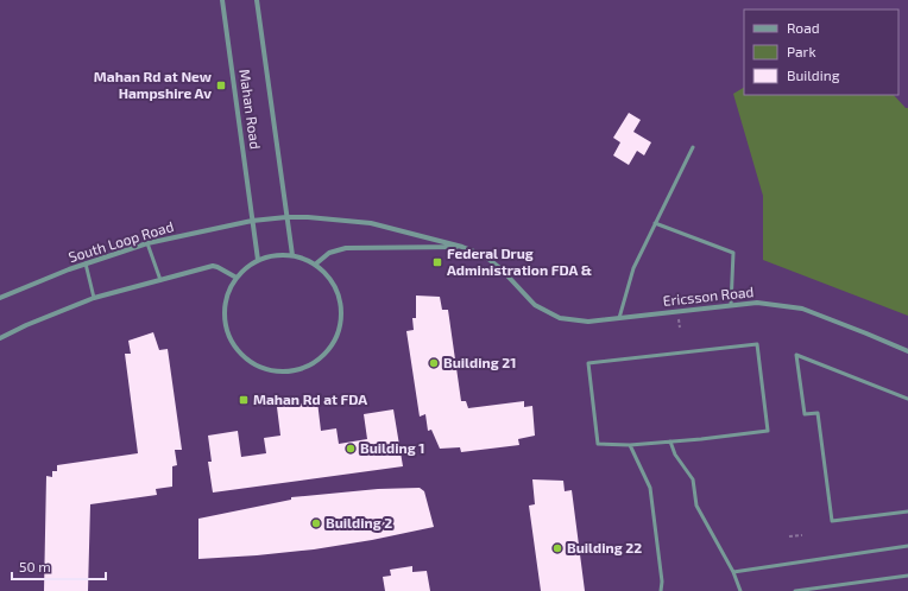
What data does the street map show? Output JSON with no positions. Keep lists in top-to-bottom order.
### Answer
{
  "streets": {
    "street": ["Mahan Road", "South Loop Road", "Ericsson Road"]
  },
  "crossings": [
    ["Mahan Road", "South Loop Road"]
  ],
  "places": {
    "transit": ["Mahan Rd at New Hampshire Av", "Federal Drug Administration FDA &", "Mahan Rd at FDA"],
    "other": [
      "Building 21",
      "Building 1",
      "Building 2",
      "Building 22"
    ]
  },
  "legend": ["Road", "Park", "Building"],
  "scale_bar": "50 m"
}
